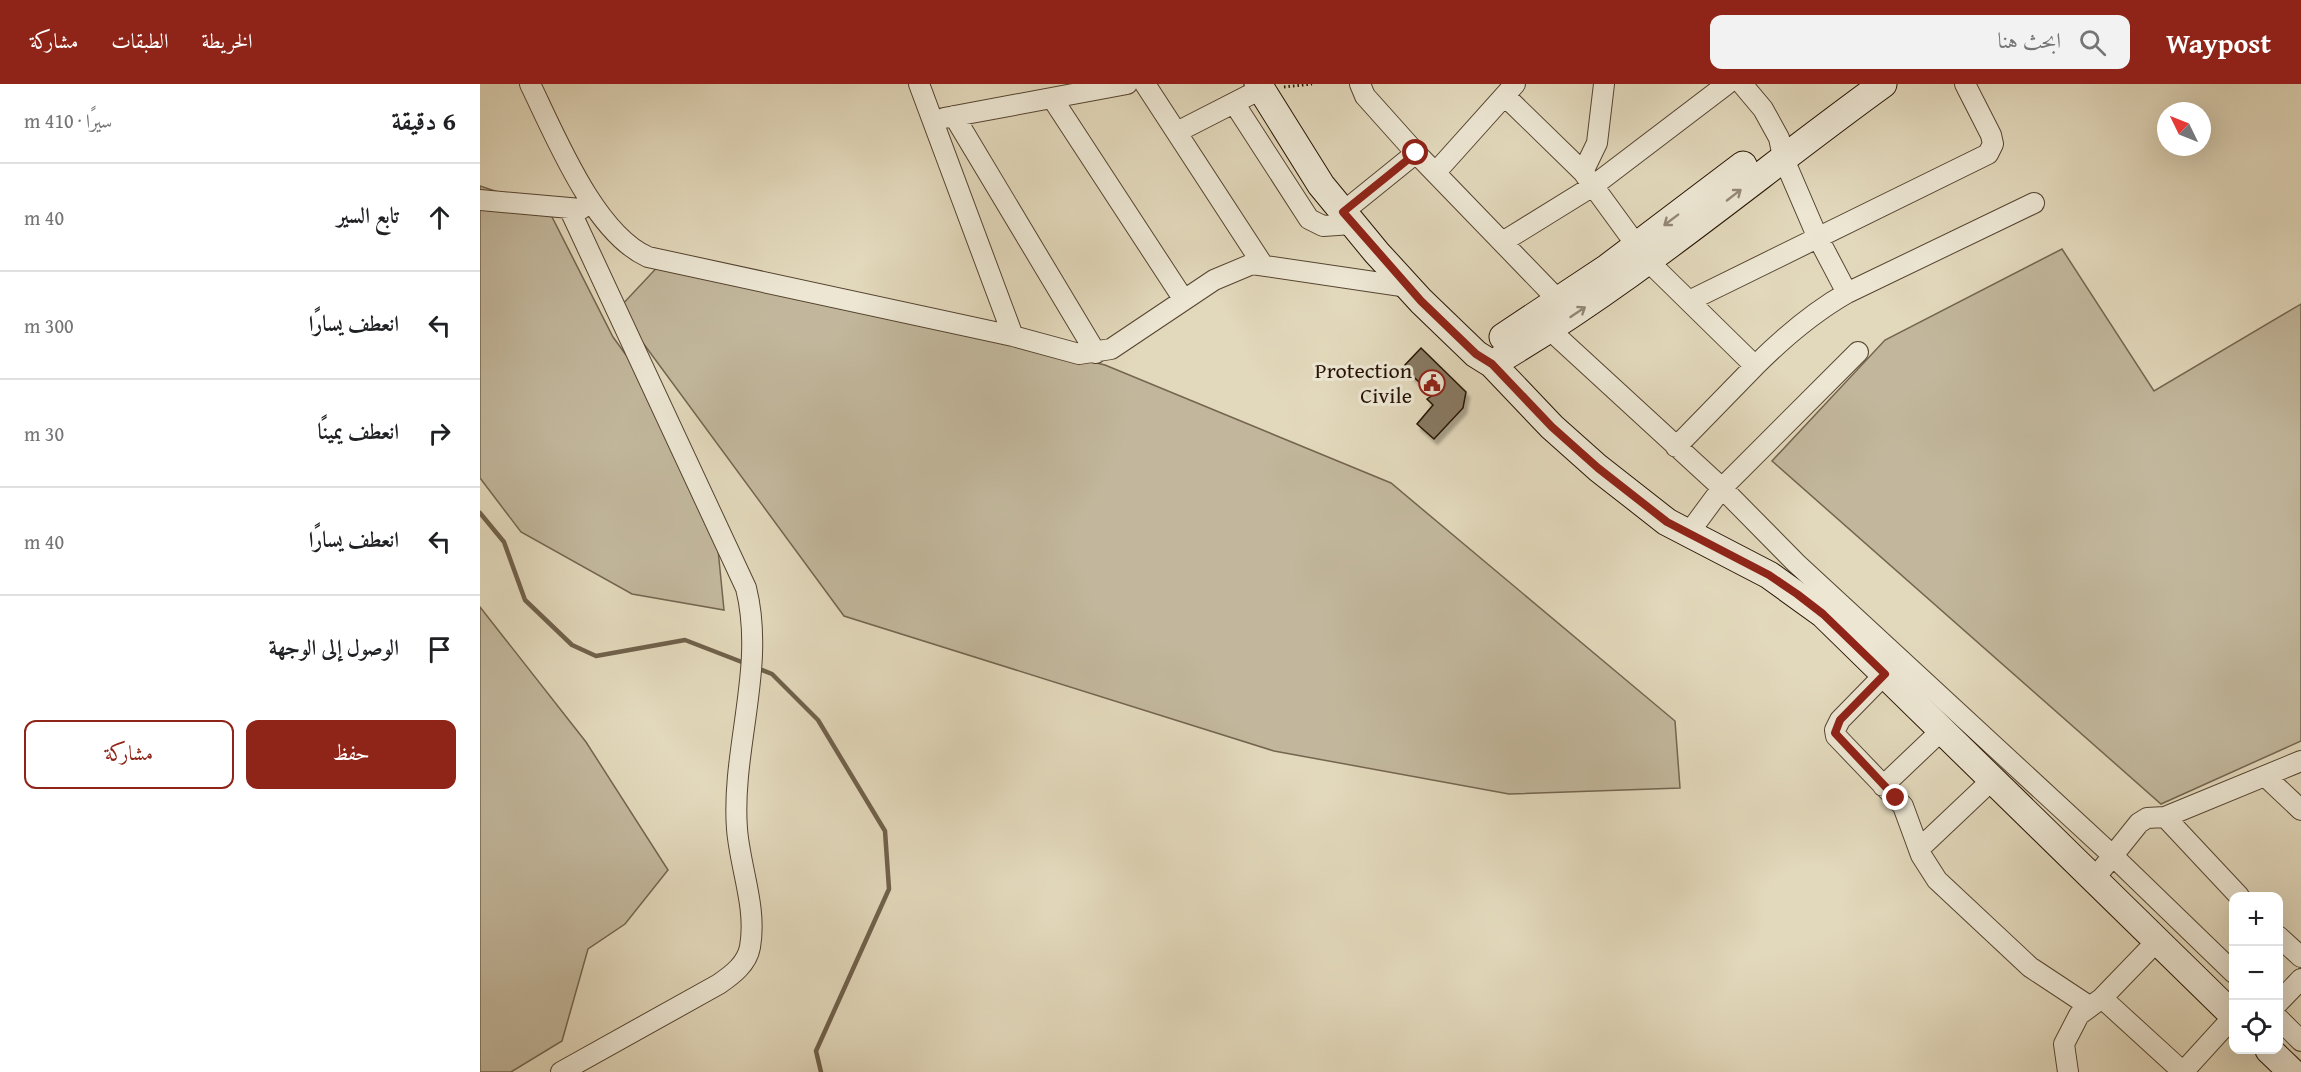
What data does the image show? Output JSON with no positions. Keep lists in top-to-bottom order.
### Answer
{
  "places": {
    "public building": ["Protection Civile"]
  },
  "north": "top left",
  "page": {
    "header": "Waypost",
    "search": "ابحث هنا",
    "nav": ["الخريطة", "الطبقات", "مشاركة"],
    "heading": ["6 دقيقة", "سيرًا · 410 m"],
    "list": [
      ["تابع السير", "40 m"],
      ["انعطف يسارًا", "300 m"],
      ["انعطف يمينًا", "30 m"],
      ["انعطف يسارًا", "40 m"],
      "الوصول إلى الوجهة"
    ],
    "buttons": ["حفظ", "مشاركة"],
    "map_buttons": ["+", "−"]
  }
}
